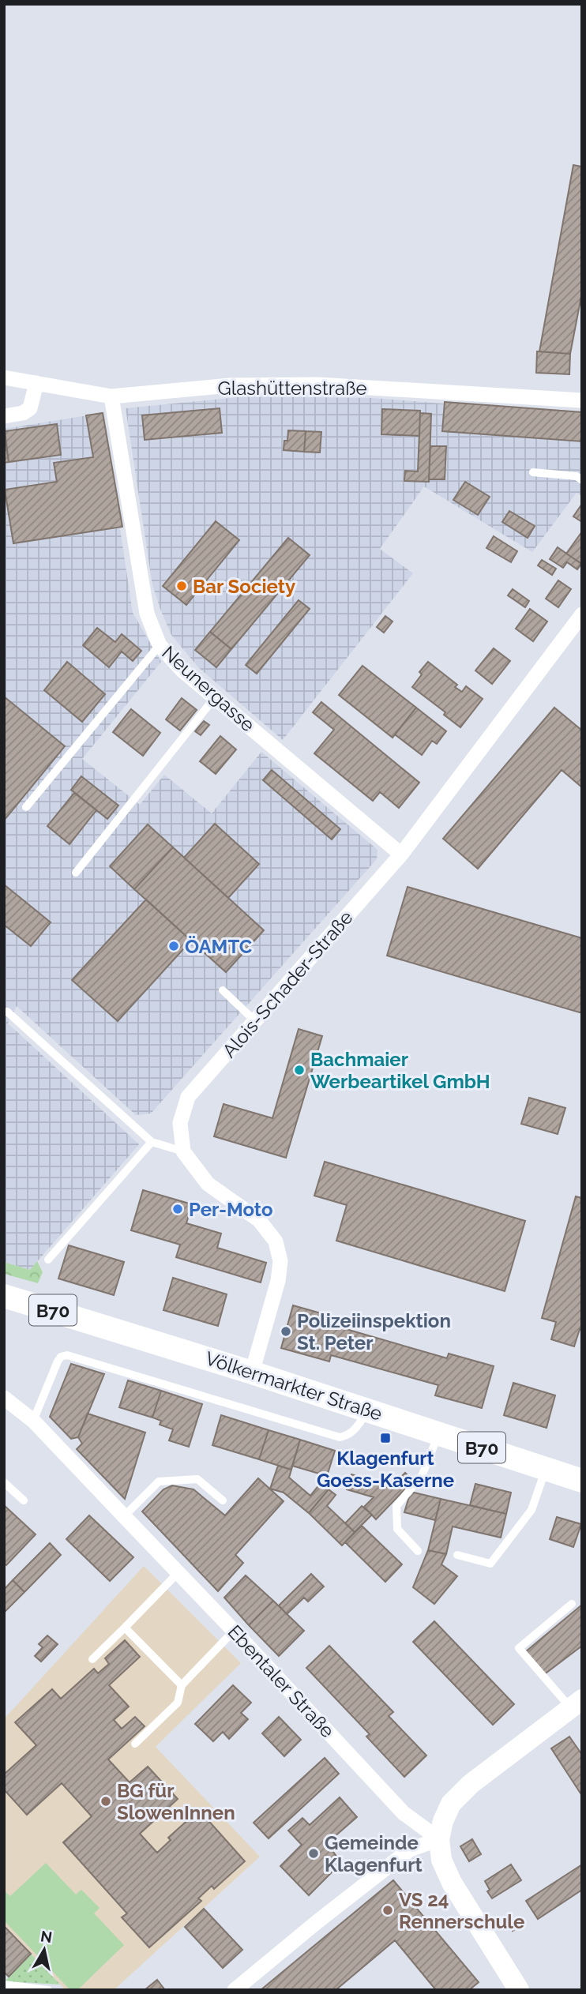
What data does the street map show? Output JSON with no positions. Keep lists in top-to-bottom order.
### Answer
{
  "streets": {
    "main road": ["B70", "Völkermarkter Straße"],
    "street": [
      "Glashüttenstraße",
      "Neunergasse",
      "Alois-Schader-Straße",
      "Ebentaler Straße"
    ]
  },
  "crossings": [
    ["Glashüttenstraße", "Neunergasse"],
    ["Neunergasse", "Alois-Schader-Straße"]
  ],
  "places": {
    "other": [
      "Bar Society",
      "ÖAMTC",
      "Bachmaier Werbeartikel GmbH",
      "Per-Moto",
      "Polizeiinspektion St. Peter",
      "BG für SlowenInnen",
      "Gemeinde Klagenfurt",
      "VS 24 Rennerschule"
    ],
    "transit": ["Klagenfurt Goess-Kaserne"]
  },
  "north": "top"
}
